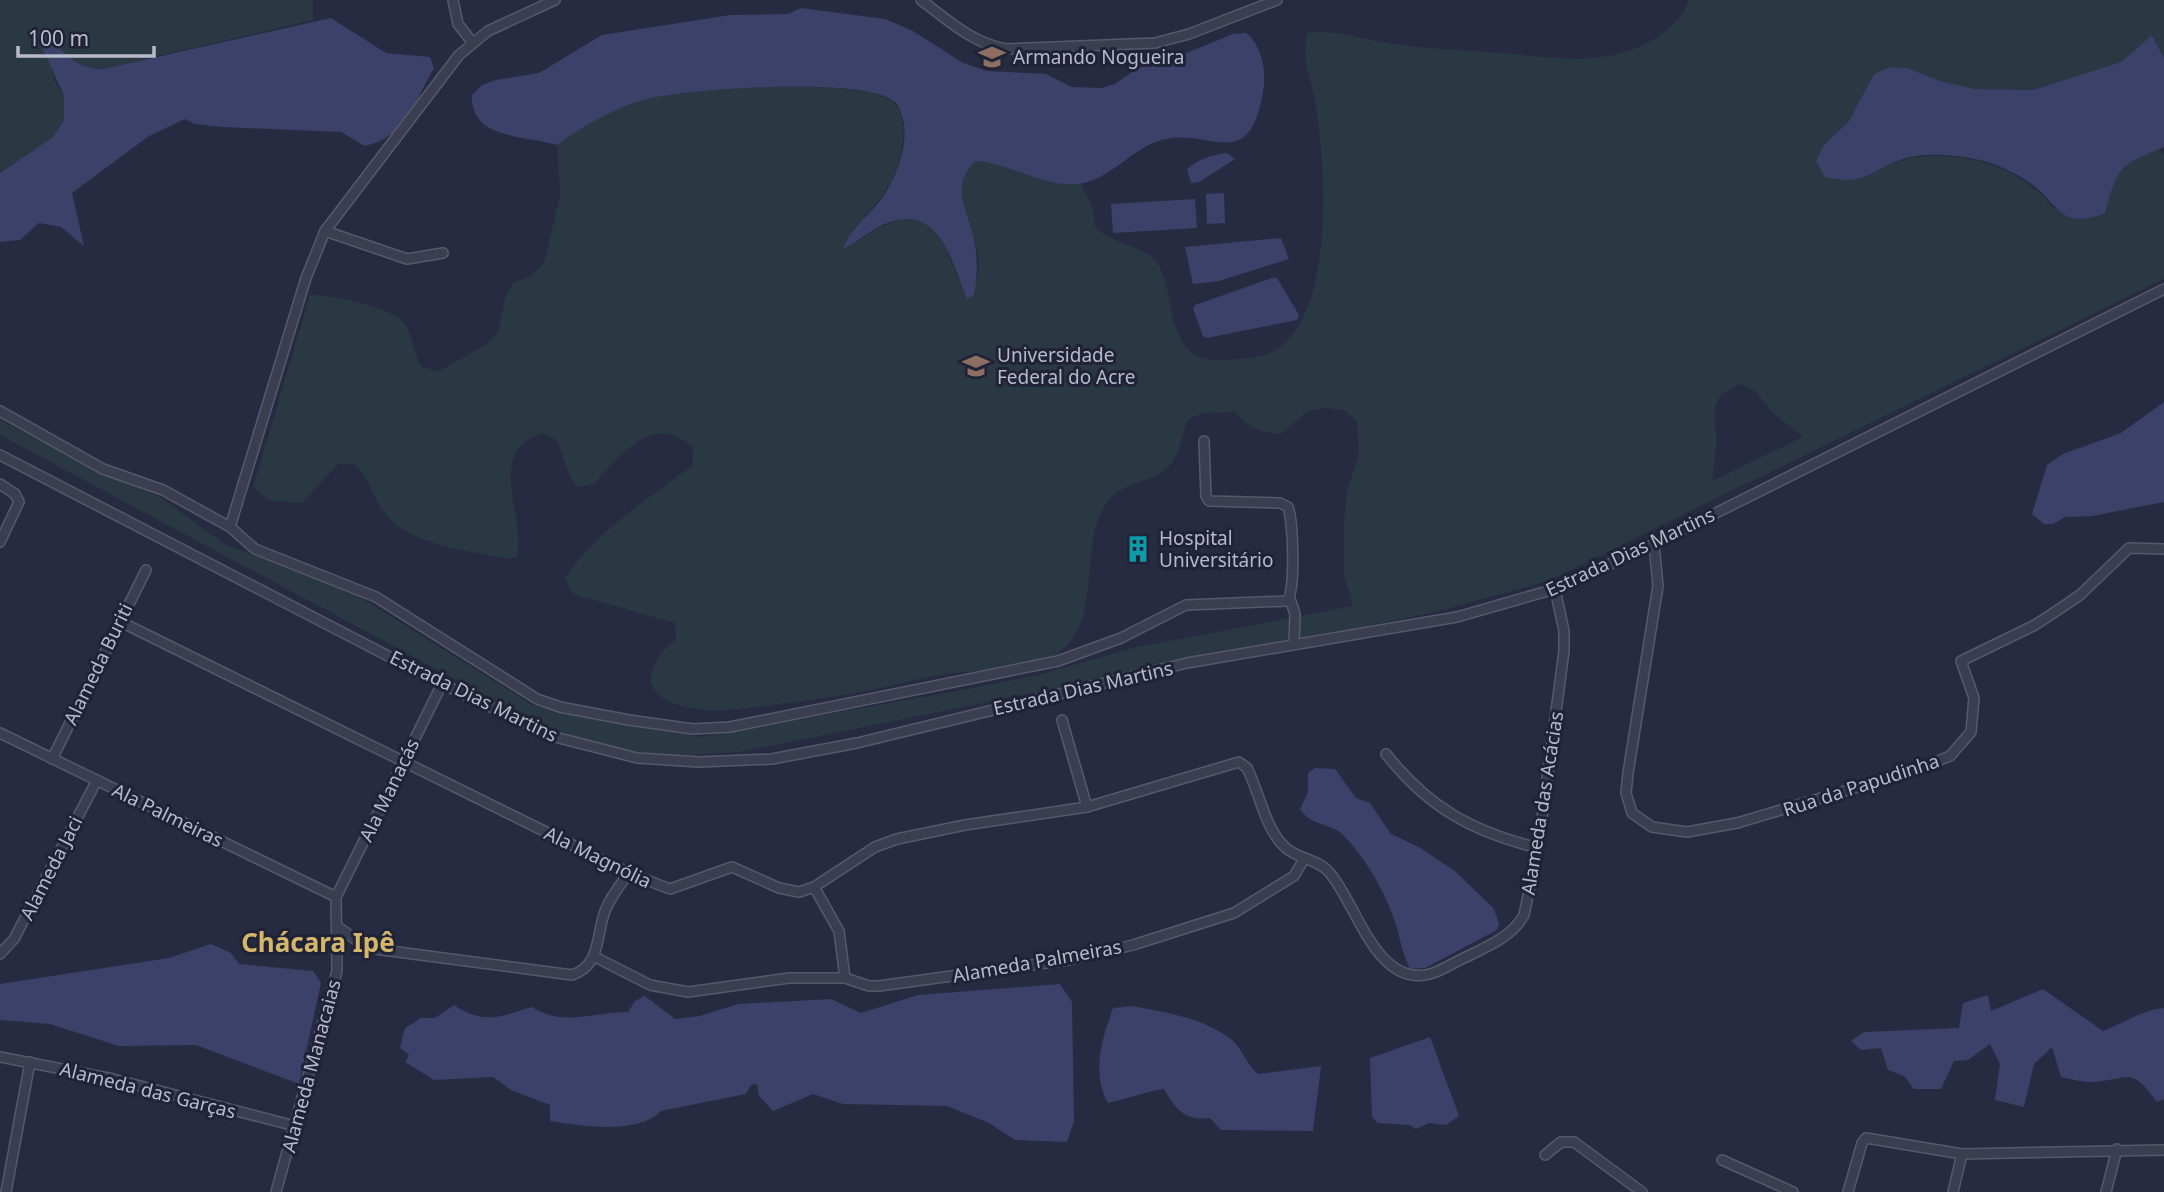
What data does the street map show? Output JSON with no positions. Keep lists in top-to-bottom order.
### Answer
{
  "streets": {
    "street": [
      "Estrada Dias Martins",
      "Alameda Buriti",
      "Rua da Papudinha",
      "Ala Manacás",
      "Alameda das Acácias",
      "Ala Palmeiras",
      "Ala Magnólia",
      "Alameda Jaci",
      "Alameda Palmeiras",
      "Alameda Manacaias",
      "Alameda das Garças"
    ]
  },
  "crossings": [
    ["Estrada Dias Martins", "Rua da Papudinha"],
    ["Estrada Dias Martins", "Ala Manacás"],
    ["Estrada Dias Martins", "Alameda das Acácias"],
    ["Alameda Buriti", "Ala Palmeiras"],
    ["Alameda Buriti", "Ala Magnólia"],
    ["Ala Manacás", "Ala Palmeiras"],
    ["Ala Manacás", "Ala Magnólia"],
    ["Ala Manacás", "Alameda Manacaias"],
    ["Alameda das Acácias", "Alameda Palmeiras"],
    ["Ala Palmeiras", "Alameda Jaci"],
    ["Ala Palmeiras", "Alameda Manacaias"],
    ["Alameda Manacaias", "Alameda das Garças"]
  ],
  "districts": ["Chácara Ipê"],
  "places": {
    "school or university": ["Armando Nogueira", "Universidade Federal do Acre"],
    "building": ["Hospital Universitário"]
  },
  "scale_bar": "100 m"
}
